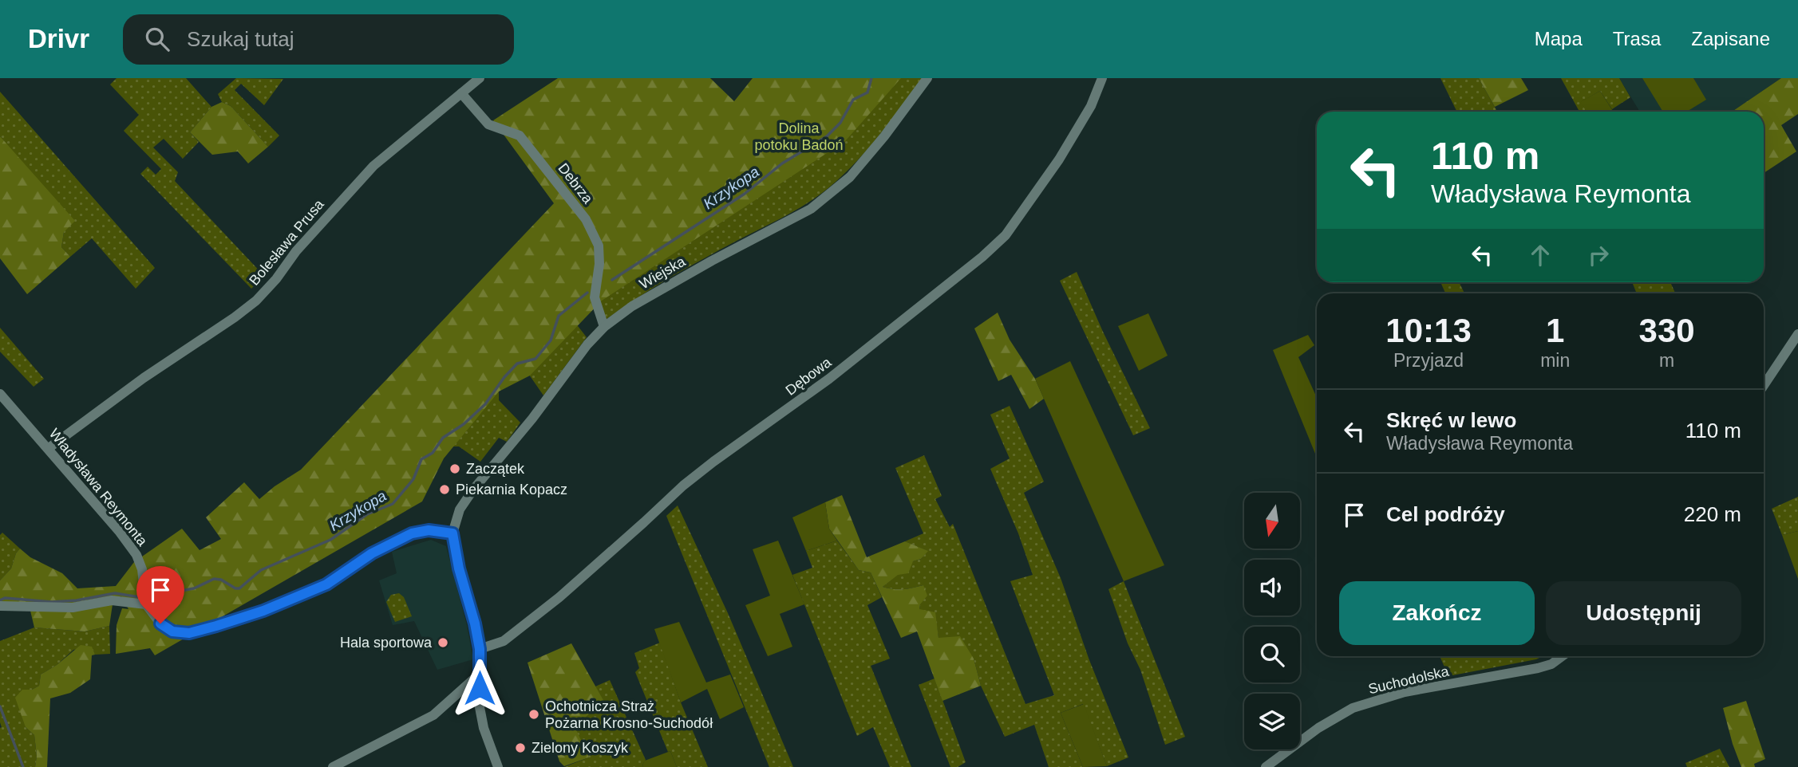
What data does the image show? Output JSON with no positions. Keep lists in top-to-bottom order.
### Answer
{
  "streets": {
    "street": [
      "Debrza",
      "Bolesława Prusa",
      "Wiejska",
      "Dębowa",
      "Władysława Reymonta",
      "Suchodolska"
    ]
  },
  "crossings": [
    ["Debrza", "Bolesława Prusa"],
    ["Debrza", "Wiejska"],
    ["Bolesława Prusa", "Władysława Reymonta"]
  ],
  "water": ["Krzykopa"],
  "parks": ["Dolina potoku Badoń"],
  "places": [
    "Zaczątek",
    "Piekarnia Kopacz",
    "Hala sportowa",
    "Ochotnicza Straż Pożarna Krosno-Suchodół",
    "Zielony Koszyk"
  ],
  "north": "bottom",
  "page": {
    "header": "Drivr",
    "search": "Szukaj tutaj",
    "nav": ["Mapa", "Trasa", "Zapisane"],
    "turn": ["110 m", "Władysława Reymonta"],
    "eta": [
      "10:13",
      "Przyjazd",
      "1",
      "min",
      "330",
      "m"
    ],
    "list": [
      {
        "name": "Skręć w lewo",
        "note": "Władysława Reymonta",
        "value": "110 m"
      },
      {
        "name": "Cel podróży",
        "value": "220 m"
      }
    ],
    "buttons": ["Zakończ", "Udostępnij"]
  }
}
